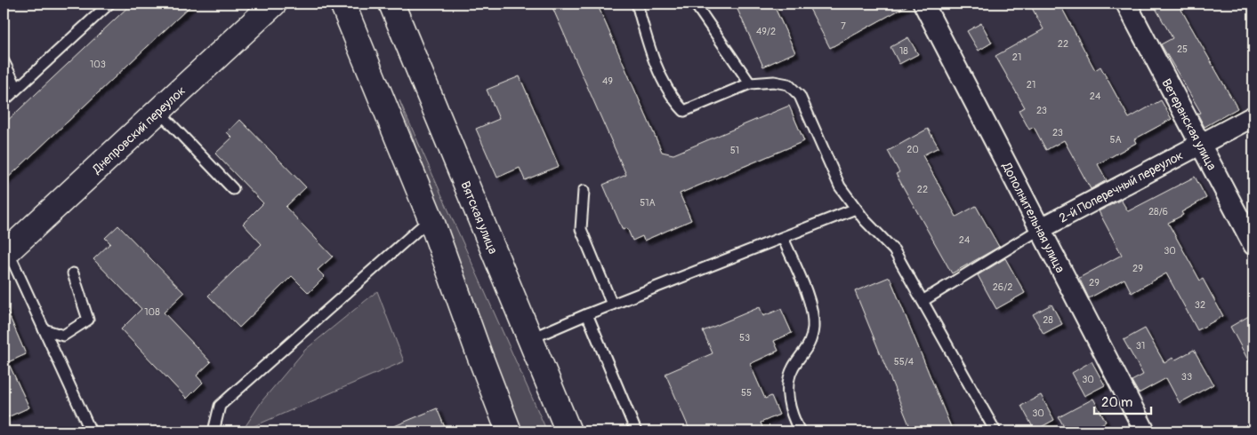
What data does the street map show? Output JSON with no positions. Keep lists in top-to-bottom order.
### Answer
{
  "streets": {
    "main road": ["Днепровский переулок", "Вятская улица"],
    "street": ["Ветеранская улица", "2-й Поперечный переулок", "Дополнительная улица"]
  },
  "crossings": [
    ["Ветеранская улица", "2-й Поперечный переулок"],
    ["2-й Поперечный переулок", "Дополнительная улица"]
  ],
  "house_numbers": [
    "7",
    "49/2",
    "22",
    "25",
    "18",
    "21",
    "103",
    "49",
    "21",
    "24",
    "23",
    "23",
    "5А",
    "20",
    "51",
    "22",
    "51А",
    "28/6",
    "24",
    "30",
    "29",
    "29",
    "26/2",
    "32",
    "108",
    "28",
    "53",
    "31",
    "55/4",
    "33",
    "30",
    "55",
    "30"
  ],
  "scale_bar": "20 m"
}
